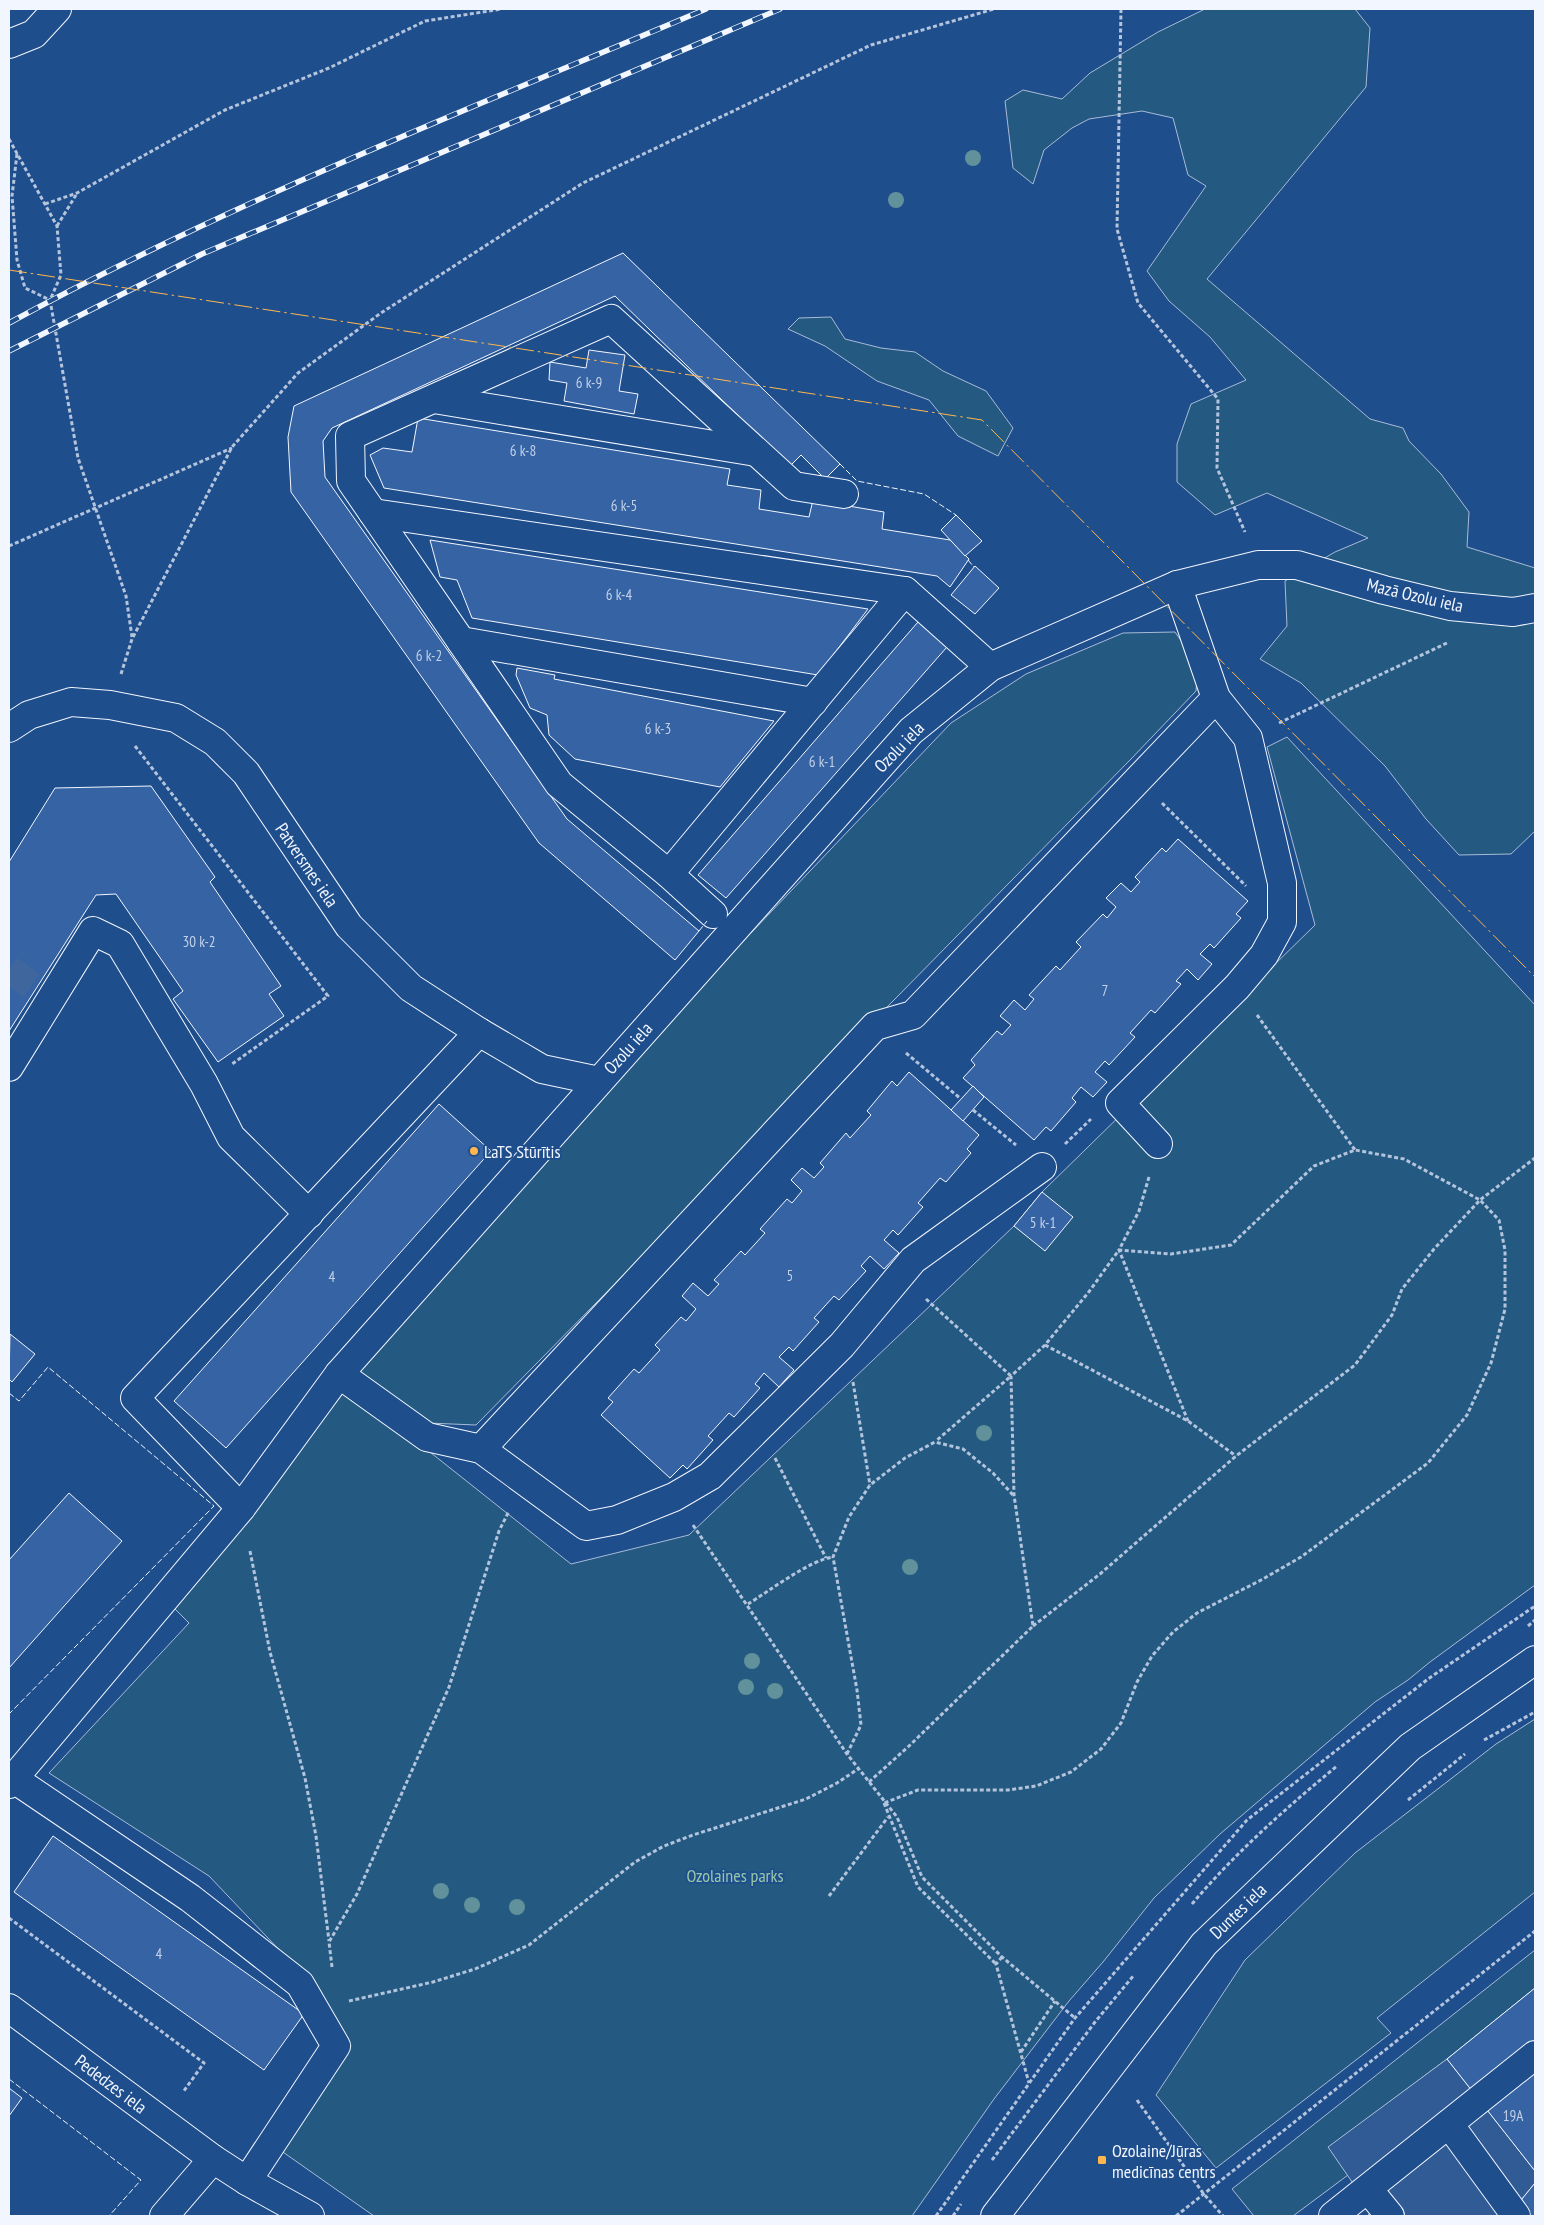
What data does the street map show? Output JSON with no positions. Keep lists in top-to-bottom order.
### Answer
{
  "streets": {
    "street": [
      "Mazā Ozolu iela",
      "Ozolu iela",
      "Patversmes iela",
      "Duntes iela",
      "Pededzes iela"
    ]
  },
  "crossings": [
    ["Mazā Ozolu iela", "Ozolu iela"],
    ["Ozolu iela", "Patversmes iela"]
  ],
  "parks": ["Ozolaines parks"],
  "places": {
    "other": ["LaTS Stūrītis"],
    "transit": ["Ozolaine/Jūras medicīnas centrs"]
  },
  "house_numbers": [
    "6 k-9",
    "6 k-8",
    "6 k-5",
    "6 k-4",
    "6 k-2",
    "6 k-3",
    "6 k-1",
    "30 k-2",
    "7",
    "5 k-1",
    "5",
    "4",
    "4",
    "19A"
  ]
}
